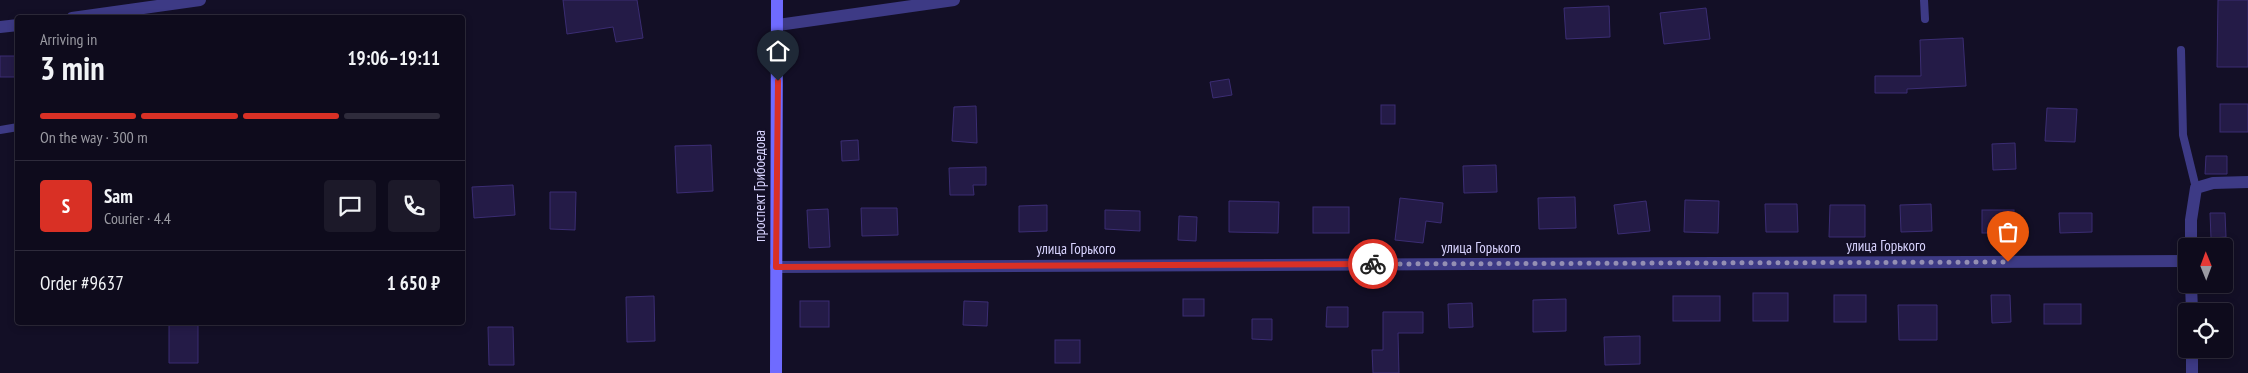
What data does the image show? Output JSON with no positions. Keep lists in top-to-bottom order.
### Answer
{
  "streets": {
    "street": ["проспект Грибоедова", "улица Горького"]
  },
  "crossings": [
    ["проспект Грибоедова", "улица Горького"]
  ],
  "north": "top",
  "page": {
    "heading": ["3 min", "Arriving in", "19:06–19:11"],
    "panel": [
      "Sam",
      "Courier · 4.4",
      "Order #9637",
      "1 650 ₽"
    ],
    "bar": "On the way · 300 m",
    "round": "S"
  }
}
